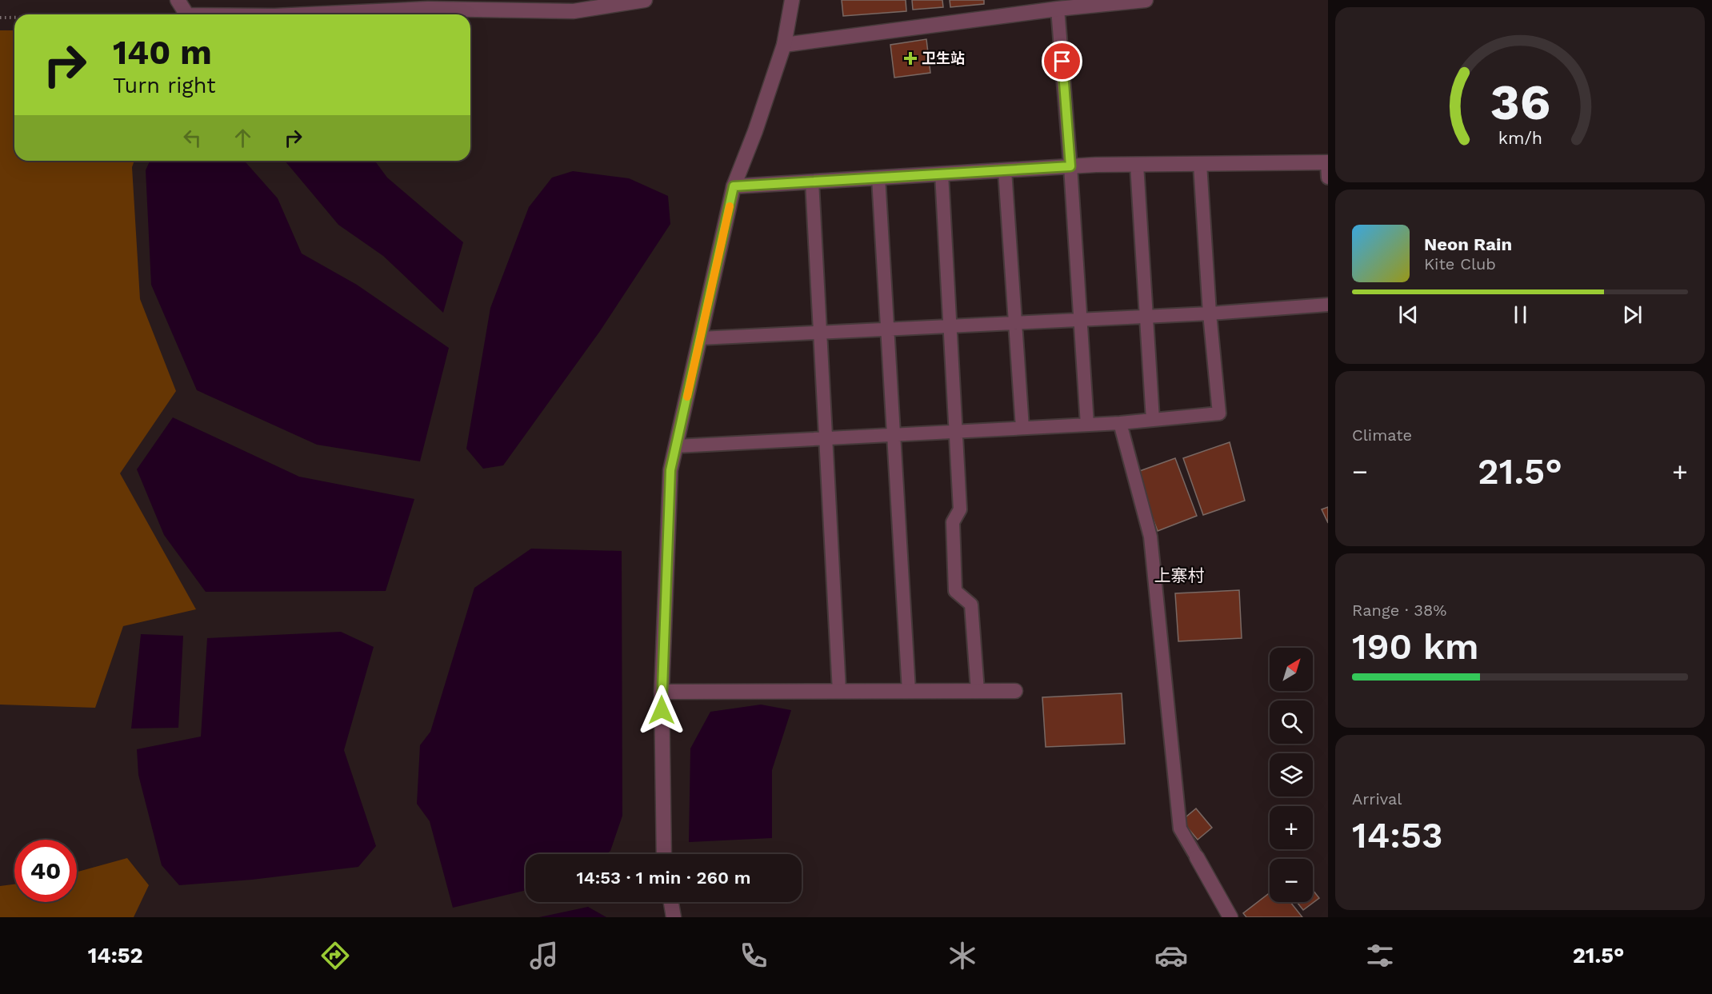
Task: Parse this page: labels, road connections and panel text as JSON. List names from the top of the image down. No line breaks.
{"districts":["上寨村"],"places":{"health":["卫生站"]},"north":"top right","page":{"turn":["140 m","Turn right"],"song":["Neon Rain","Kite Club"],"tile":["Climate",["Range · 38%","190 km"],["Arrival","14:53"]],"heat":["−","21.5°","+"],"map_buttons":["+","−"],"limit":"40","trip":"14:53 · 1 min · 260 m","tabs":["14:52","21.5°"],"gauge":["36","km/h"]}}
